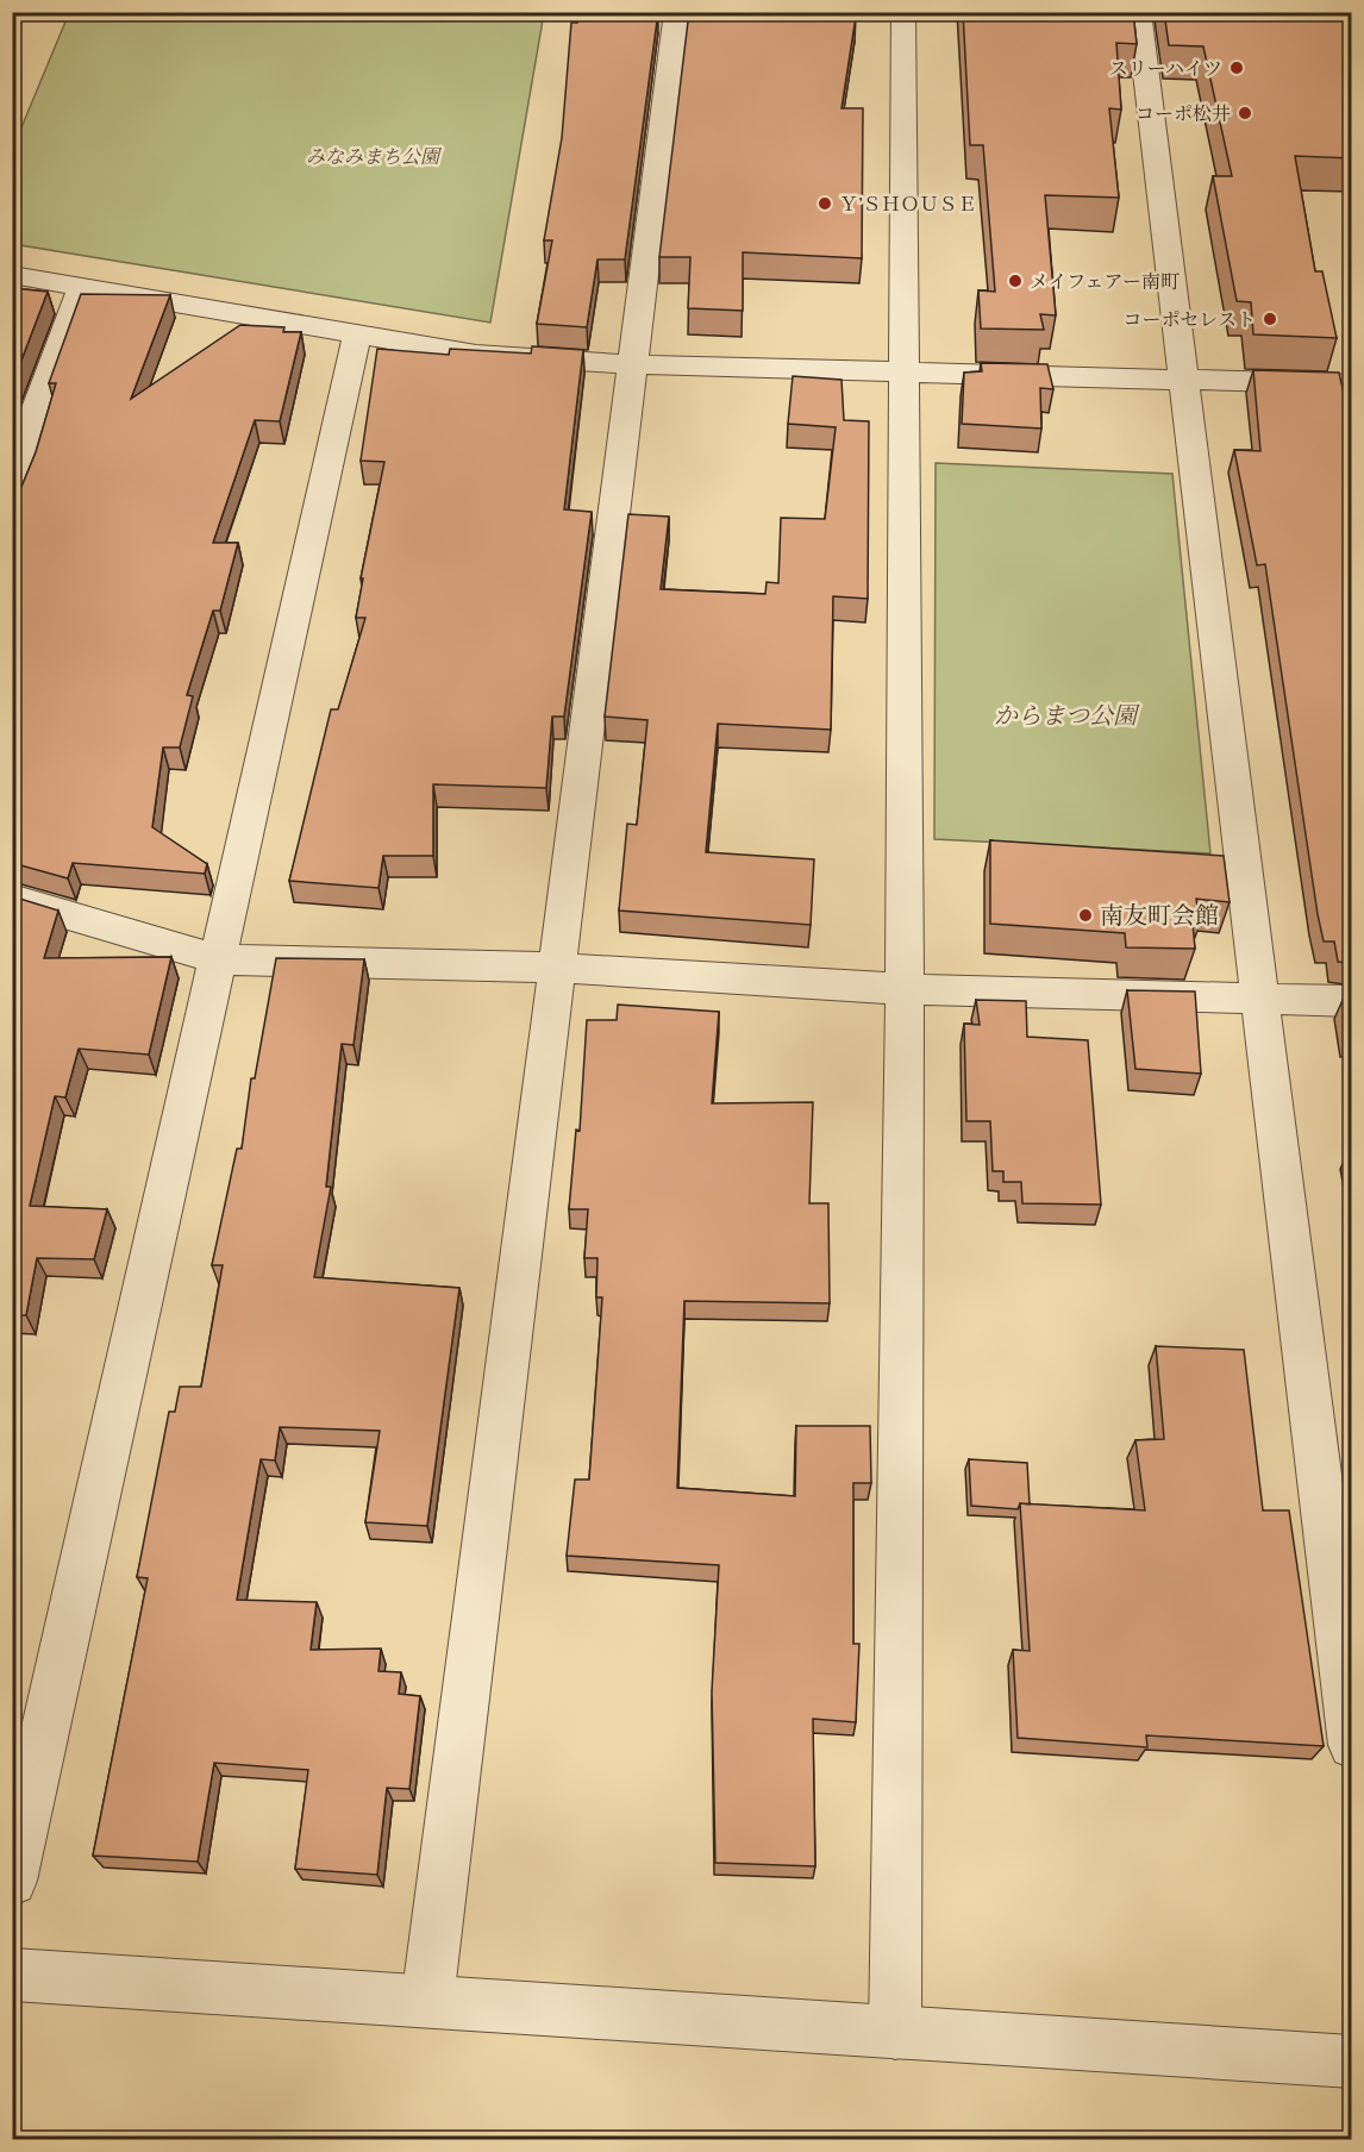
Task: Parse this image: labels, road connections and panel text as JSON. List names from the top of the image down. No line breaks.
{"parks":["みなみまち公園","からまつ公園"],"places":["スリーハイツ","コーポ松井","Ｙ’ＳＨＯＵＳＥ","メイフェアー南町","コーポセレスト","南友町会館"]}
